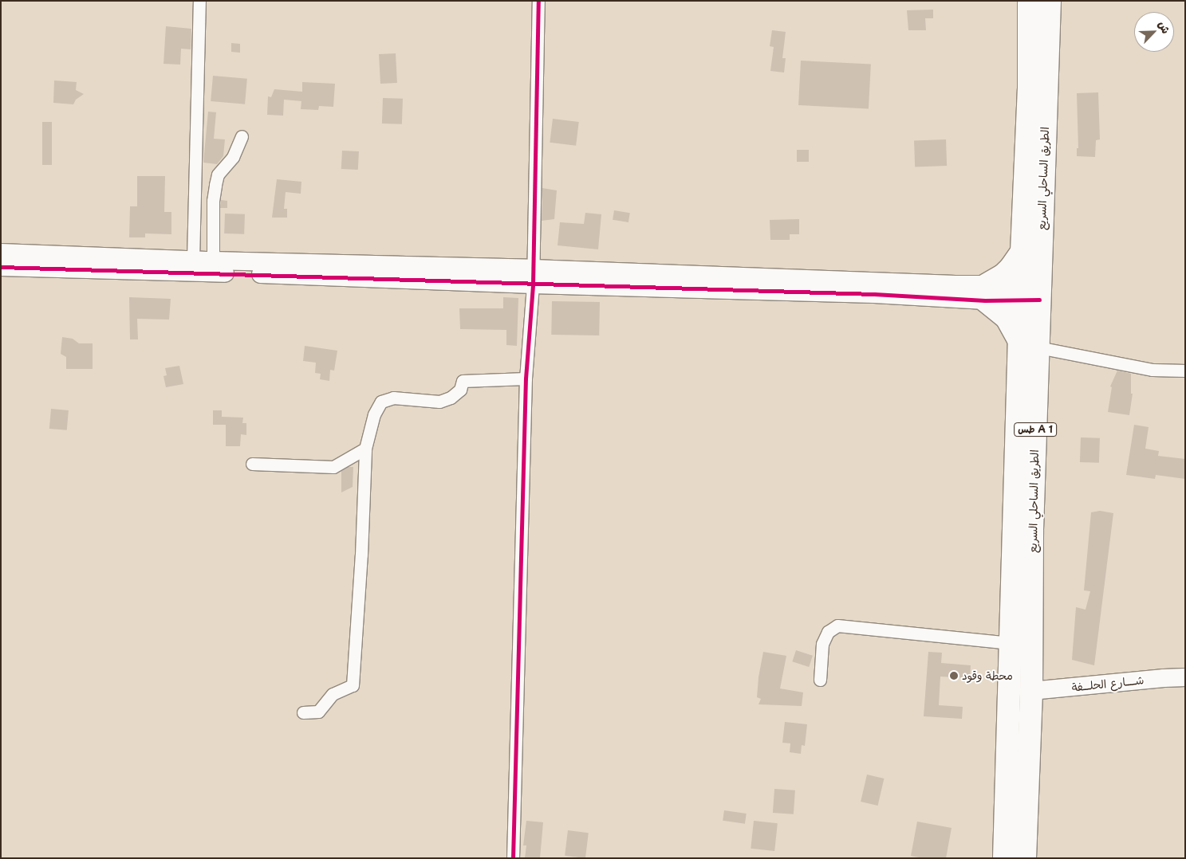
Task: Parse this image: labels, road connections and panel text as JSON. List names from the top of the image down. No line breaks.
{"streets":{"highway":["الطريق الساحلي السريع","طس A 1"],"street":["شــــارع الحلـــفة"]},"crossings":[["الطريق الساحلي السريع","شــــارع الحلـــفة"]],"places":["محطة وقود"],"north":"top right"}
